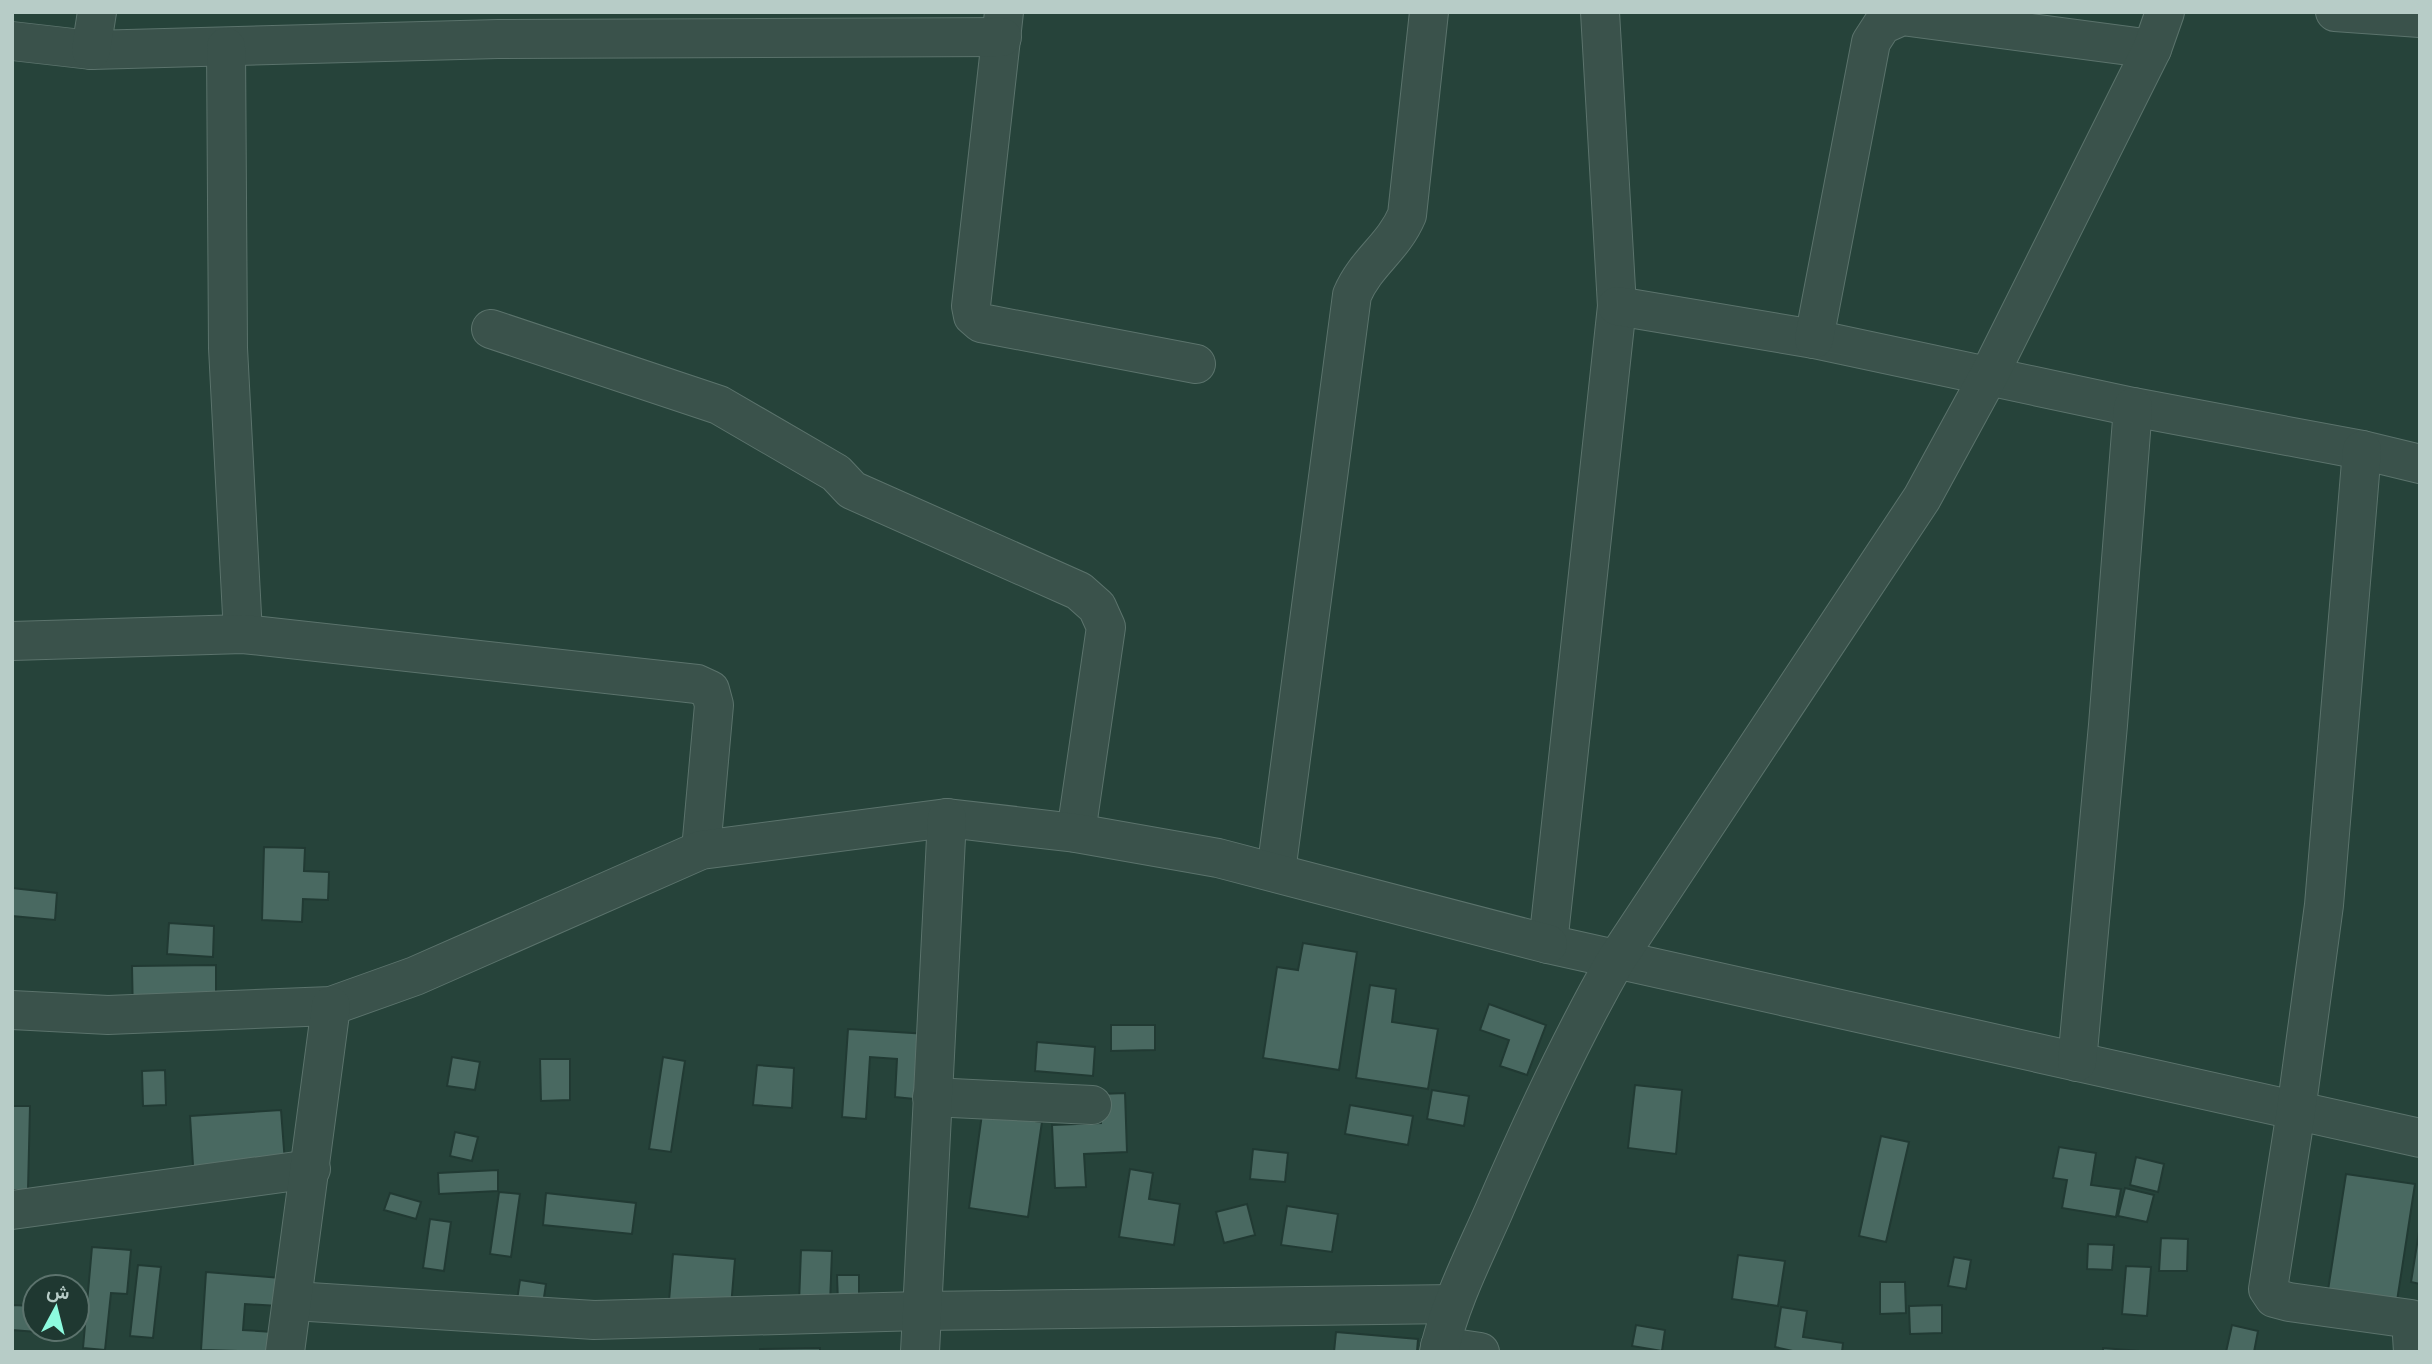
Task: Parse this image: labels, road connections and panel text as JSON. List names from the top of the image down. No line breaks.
{"north":"top"}
